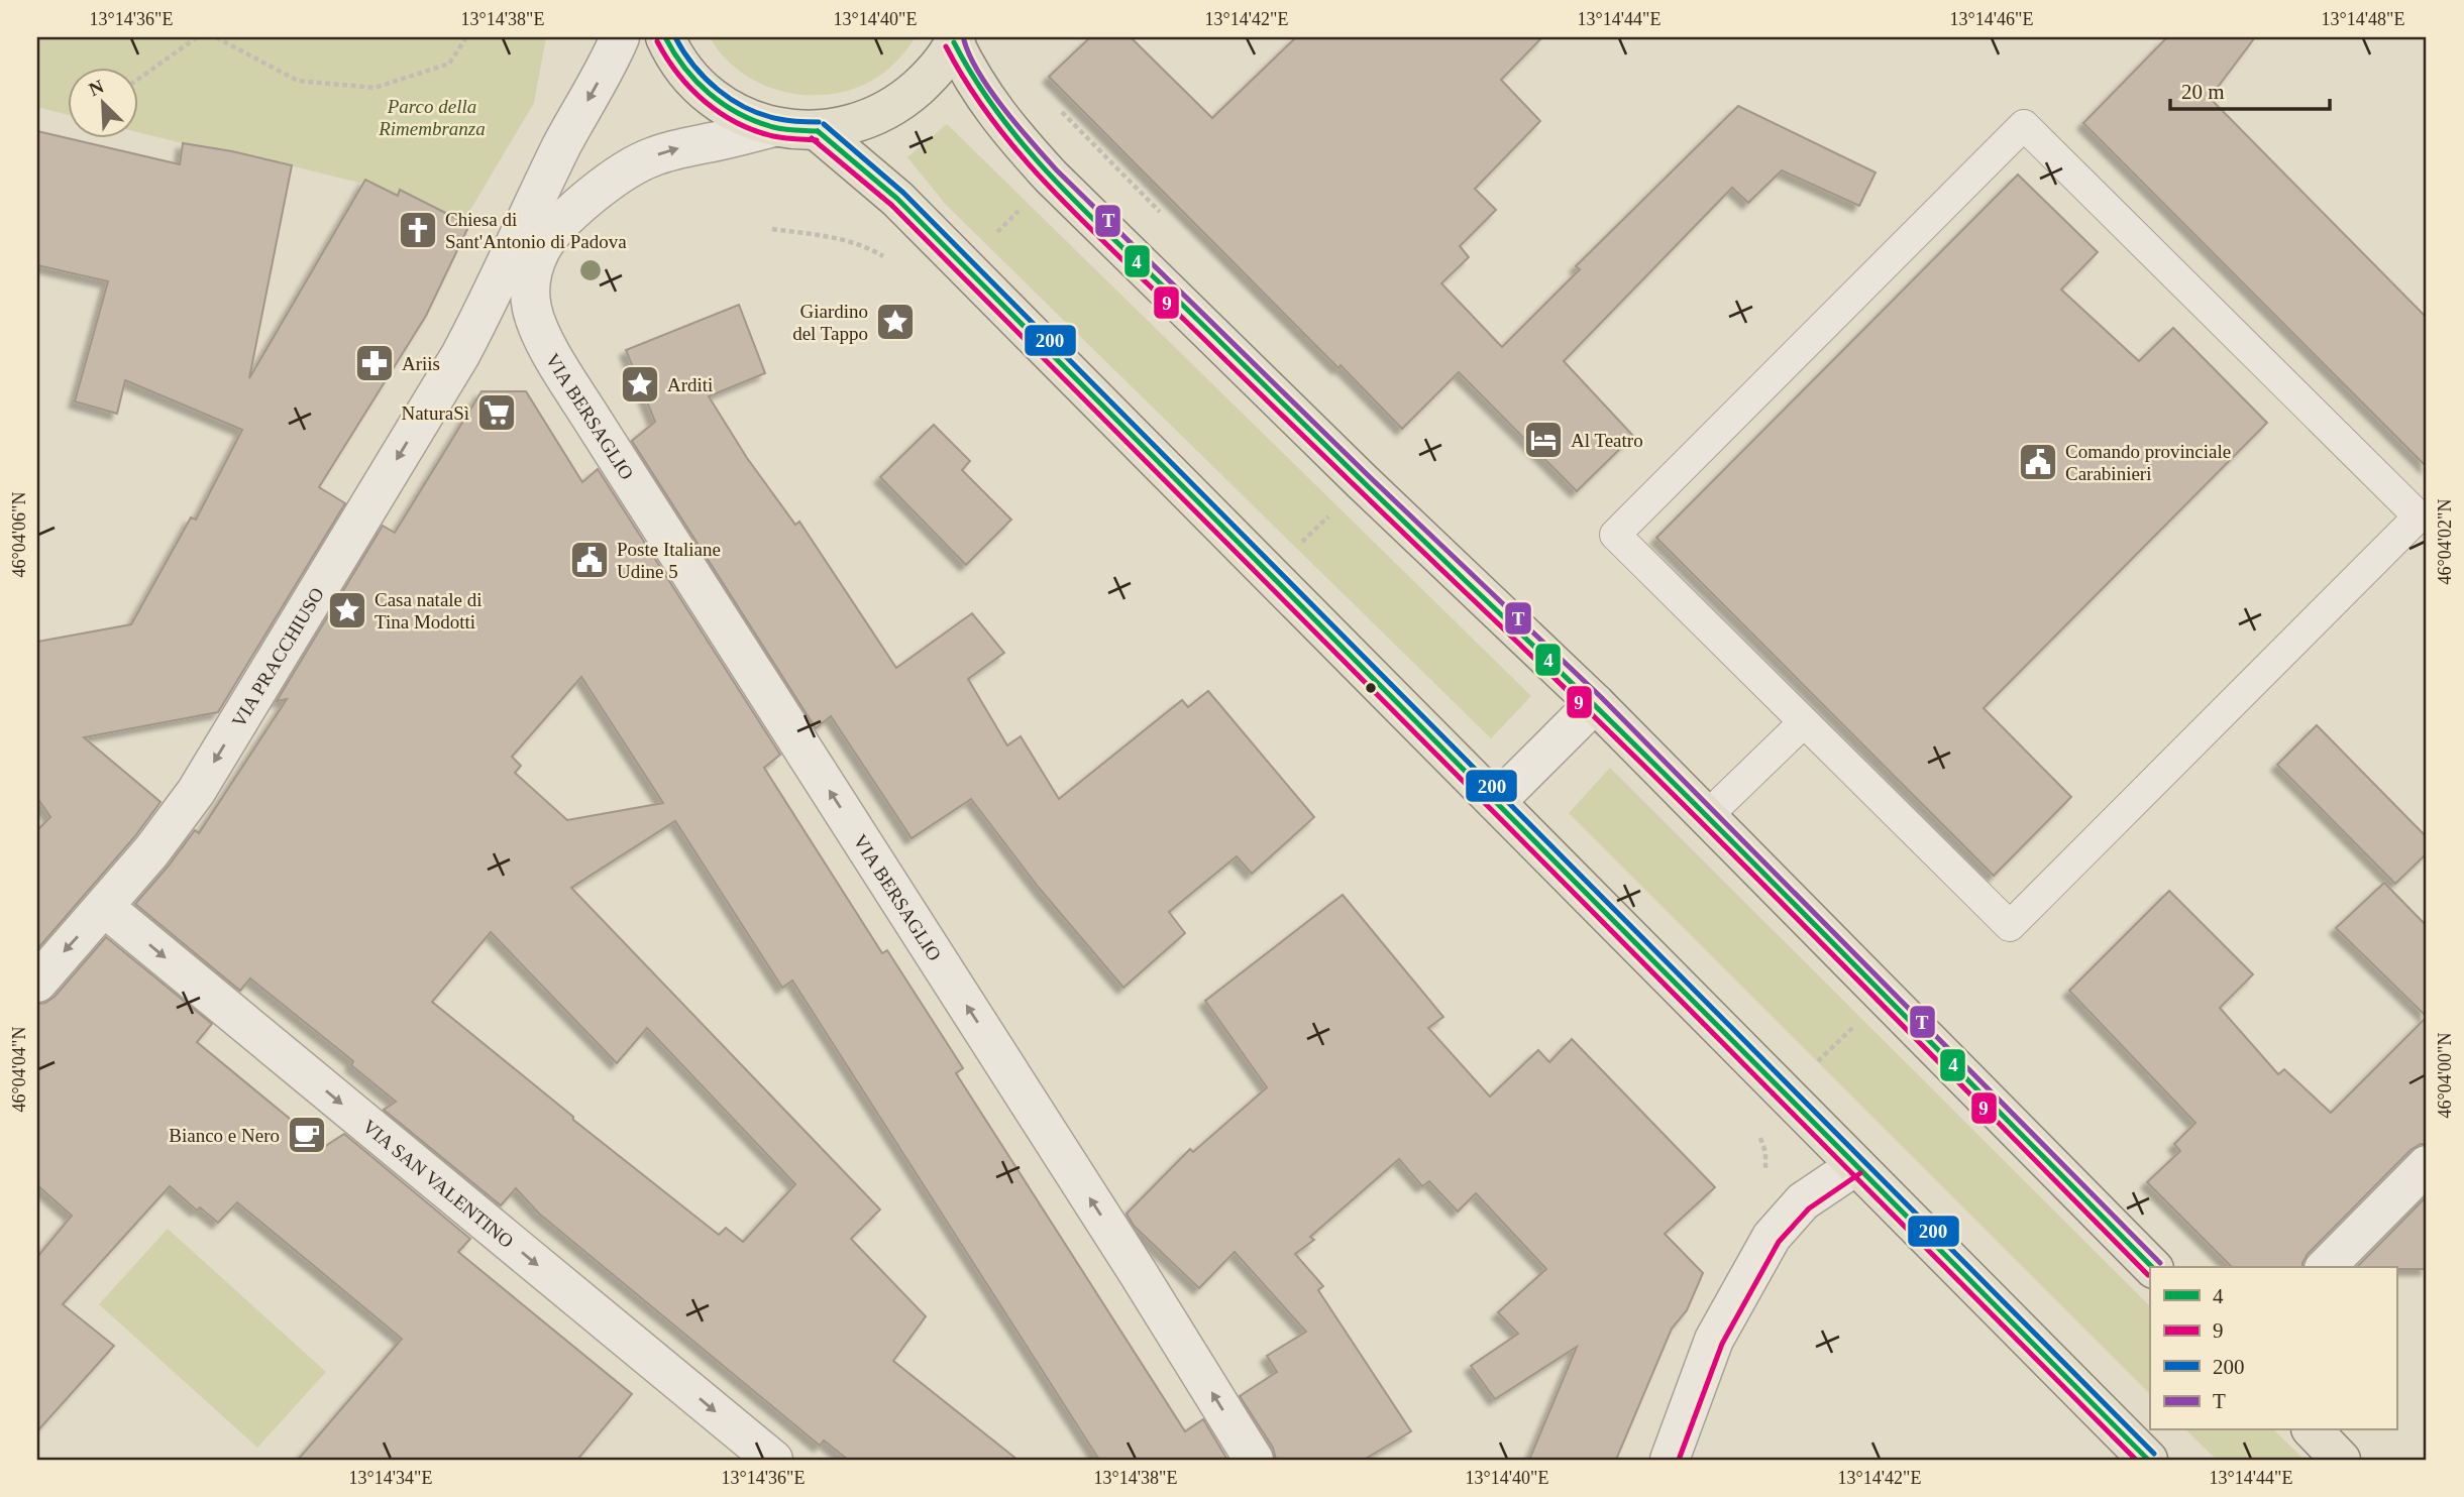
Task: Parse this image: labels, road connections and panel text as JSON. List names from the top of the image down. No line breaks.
{"streets":{"street":["VIA BERSAGLIO","VIA PRACCHIUSO","VIA SAN VALENTINO"]},"crossings":[["VIA BERSAGLIO","VIA PRACCHIUSO"],["VIA PRACCHIUSO","VIA SAN VALENTINO"]],"one_way":["VIA BERSAGLIO","VIA PRACCHIUSO","VIA SAN VALENTINO"],"parks":["Parco della Rimembranza"],"places":{"church":["Chiesa di Sant'Antonio di Padova"],"place":["Giardino del Tappo","Arditi","Casa natale di Tina Modotti"],"pharmacy":["Ariis"],"supermarket":["NaturaSì"],"hotel":["Al Teatro"],"public building":["Comando provinciale Carabinieri","Poste Italiane Udine 5"],"cafe":["Bianco e Nero"]},"lines":["transit line 4","transit line 200","transit line T","transit line 9"],"legend":["4","9","200","T"],"scale_bar":"20 m","north":"top left","coordinates":["13°14'36\"E","13°14'38\"E","13°14'40\"E","13°14'42\"E","13°14'44\"E","13°14'46\"E","13°14'48\"E","46°04'06\"N","46°04'02\"N","46°04'04\"N","46°04'00\"N","13°14'34\"E"]}
